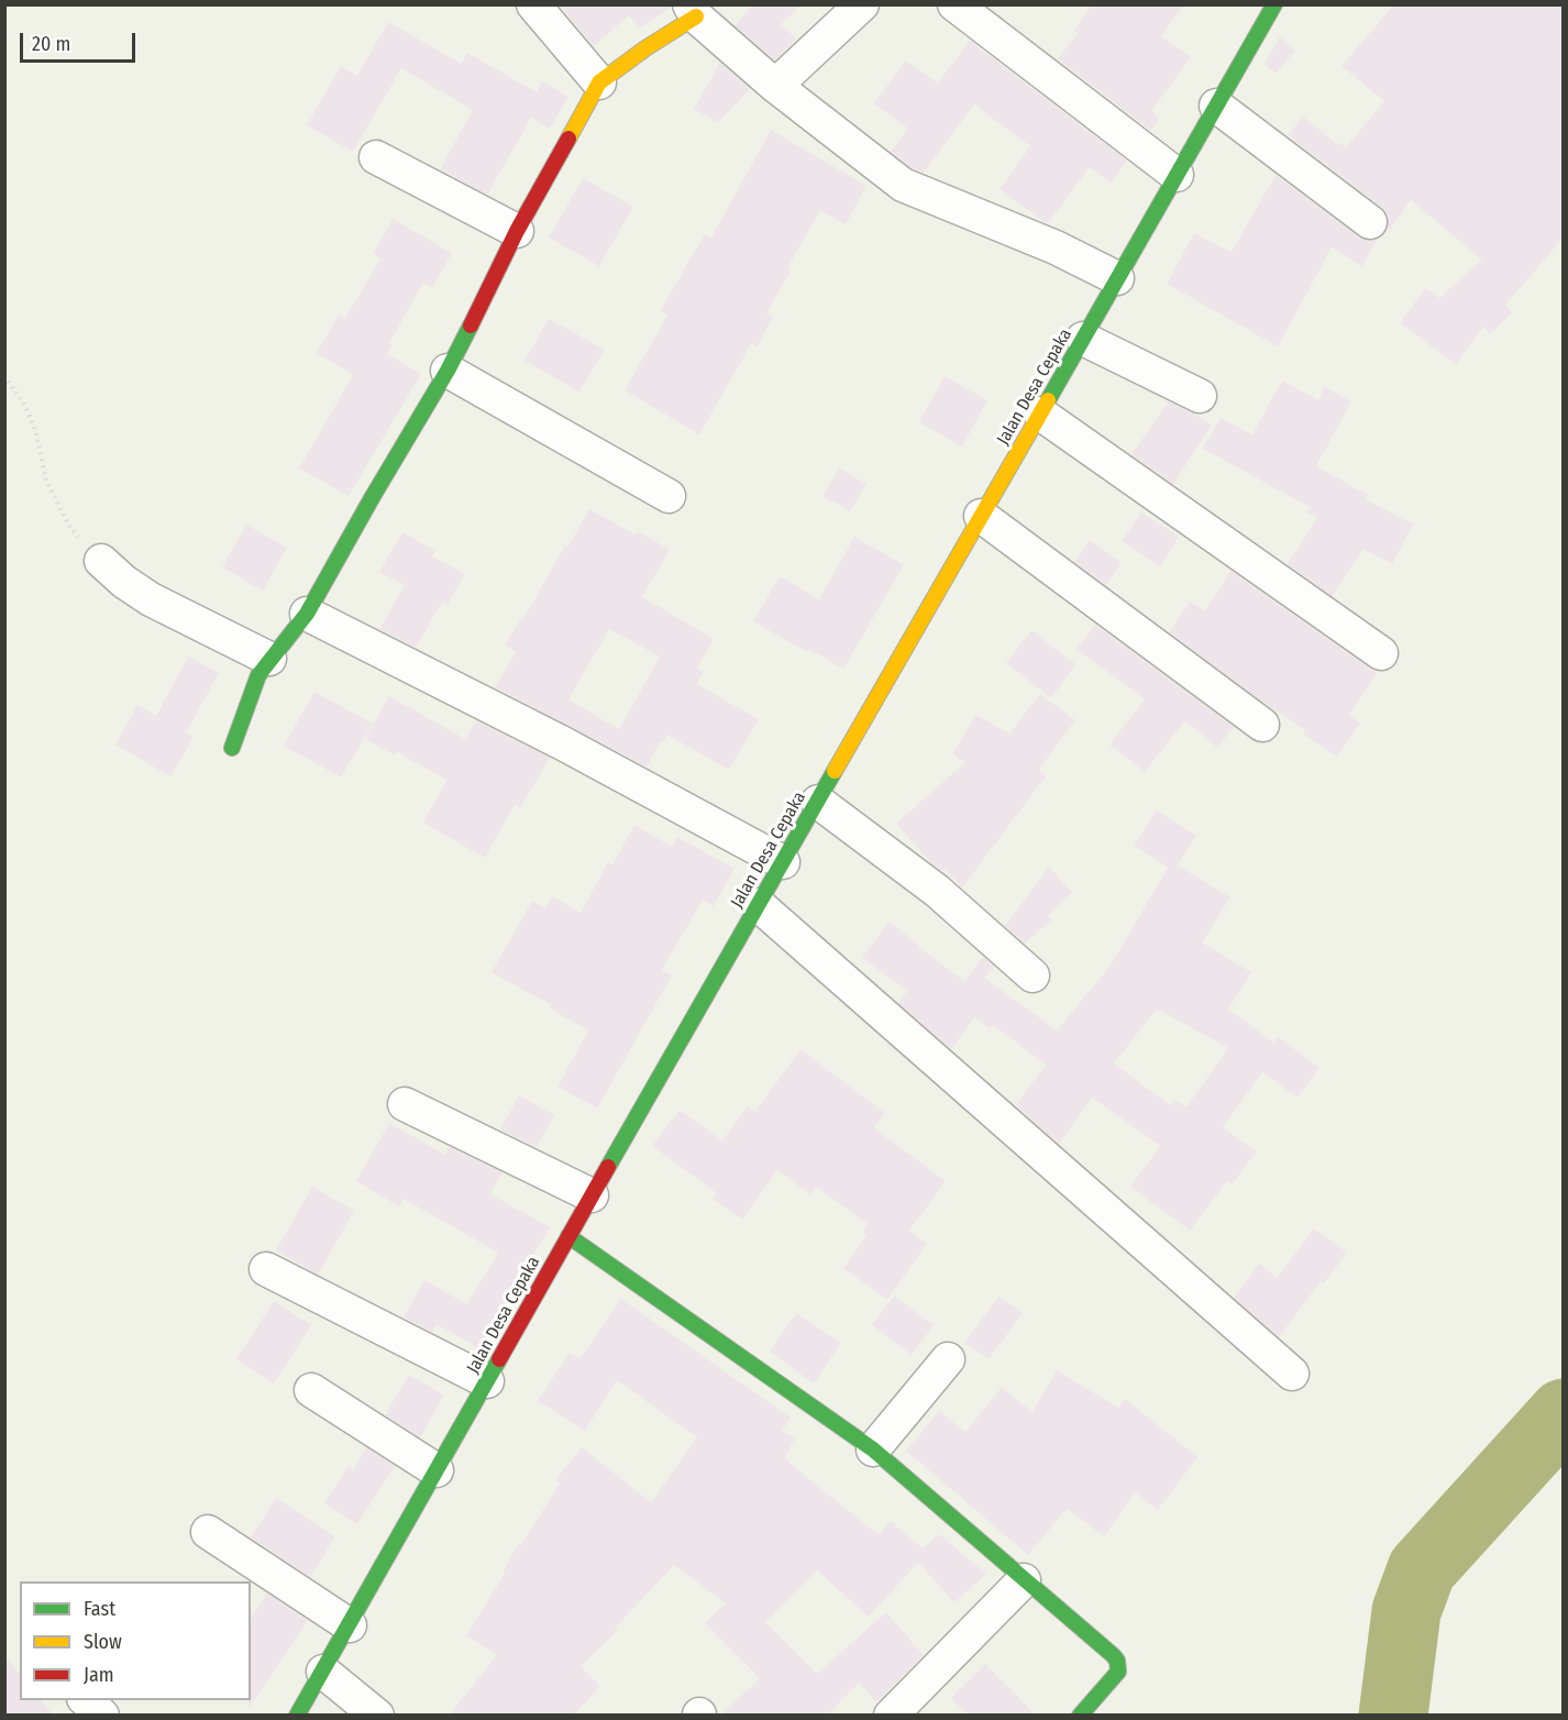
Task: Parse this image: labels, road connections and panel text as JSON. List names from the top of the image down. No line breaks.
{"streets":{"street":["Jalan Desa Cepaka"]},"legend":["Fast","Slow","Jam"],"scale_bar":"20 m"}
